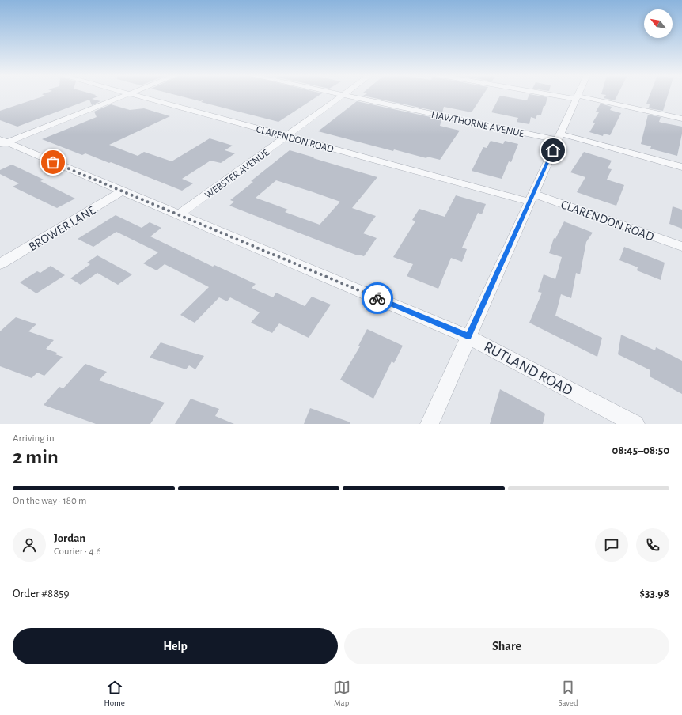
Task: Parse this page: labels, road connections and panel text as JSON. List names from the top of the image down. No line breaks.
{"streets":{"street":["HAWTHORNE AVENUE","CLARENDON ROAD","WEBSTER AVENUE","BROWER LANE","RUTLAND ROAD"]},"crossings":[["HAWTHORNE AVENUE","WEBSTER AVENUE"],["CLARENDON ROAD","WEBSTER AVENUE"],["WEBSTER AVENUE","RUTLAND ROAD"],["BROWER LANE","RUTLAND ROAD"]],"north":"top left","page":{"heading":["2 min","Arriving in","08:45–08:50"],"panel":["Jordan","Courier · 4.6","Order #8859","$33.98"],"bar":"On the way · 180 m","buttons":["Help","Share"],"tabs":["Home","Map","Saved"]}}
